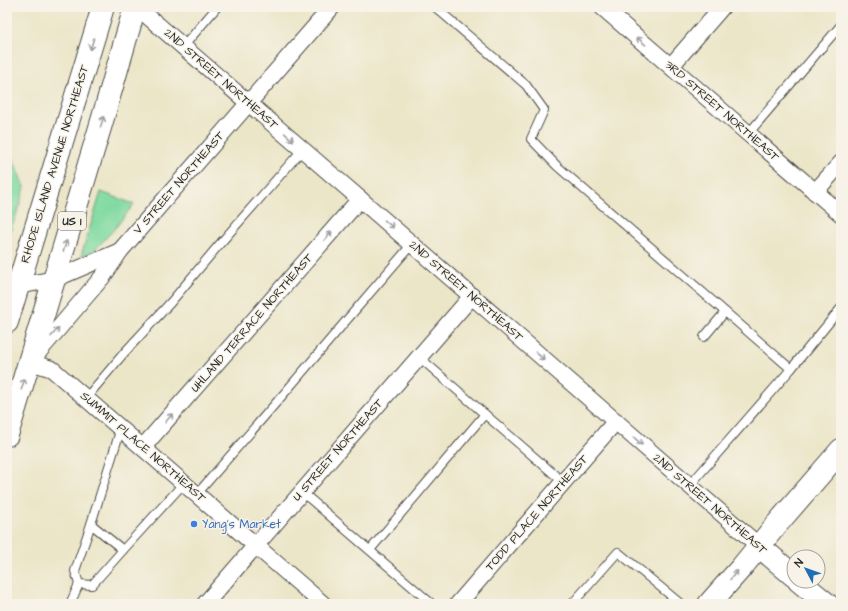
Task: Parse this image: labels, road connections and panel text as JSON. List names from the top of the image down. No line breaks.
{"streets":{"main road":["2ND STREET NORTHEAST","RHODE ISLAND AVENUE NORTHEAST","US 1"],"street":["3RD STREET NORTHEAST","V STREET NORTHEAST","UHLAND TERRACE NORTHEAST","SUMMIT PLACE NORTHEAST","U STREET NORTHEAST","TODD PLACE NORTHEAST"]},"crossings":[["2ND STREET NORTHEAST","V STREET NORTHEAST"],["2ND STREET NORTHEAST","US 1"],["2ND STREET NORTHEAST","UHLAND TERRACE NORTHEAST"],["2ND STREET NORTHEAST","U STREET NORTHEAST"],["2ND STREET NORTHEAST","TODD PLACE NORTHEAST"],["V STREET NORTHEAST","US 1"],["V STREET NORTHEAST","SUMMIT PLACE NORTHEAST"],["US 1","SUMMIT PLACE NORTHEAST"],["UHLAND TERRACE NORTHEAST","SUMMIT PLACE NORTHEAST"],["SUMMIT PLACE NORTHEAST","U STREET NORTHEAST"]],"one_way":["2ND STREET NORTHEAST","UHLAND TERRACE NORTHEAST"],"places":["Yang's Market"],"north":"top left"}
